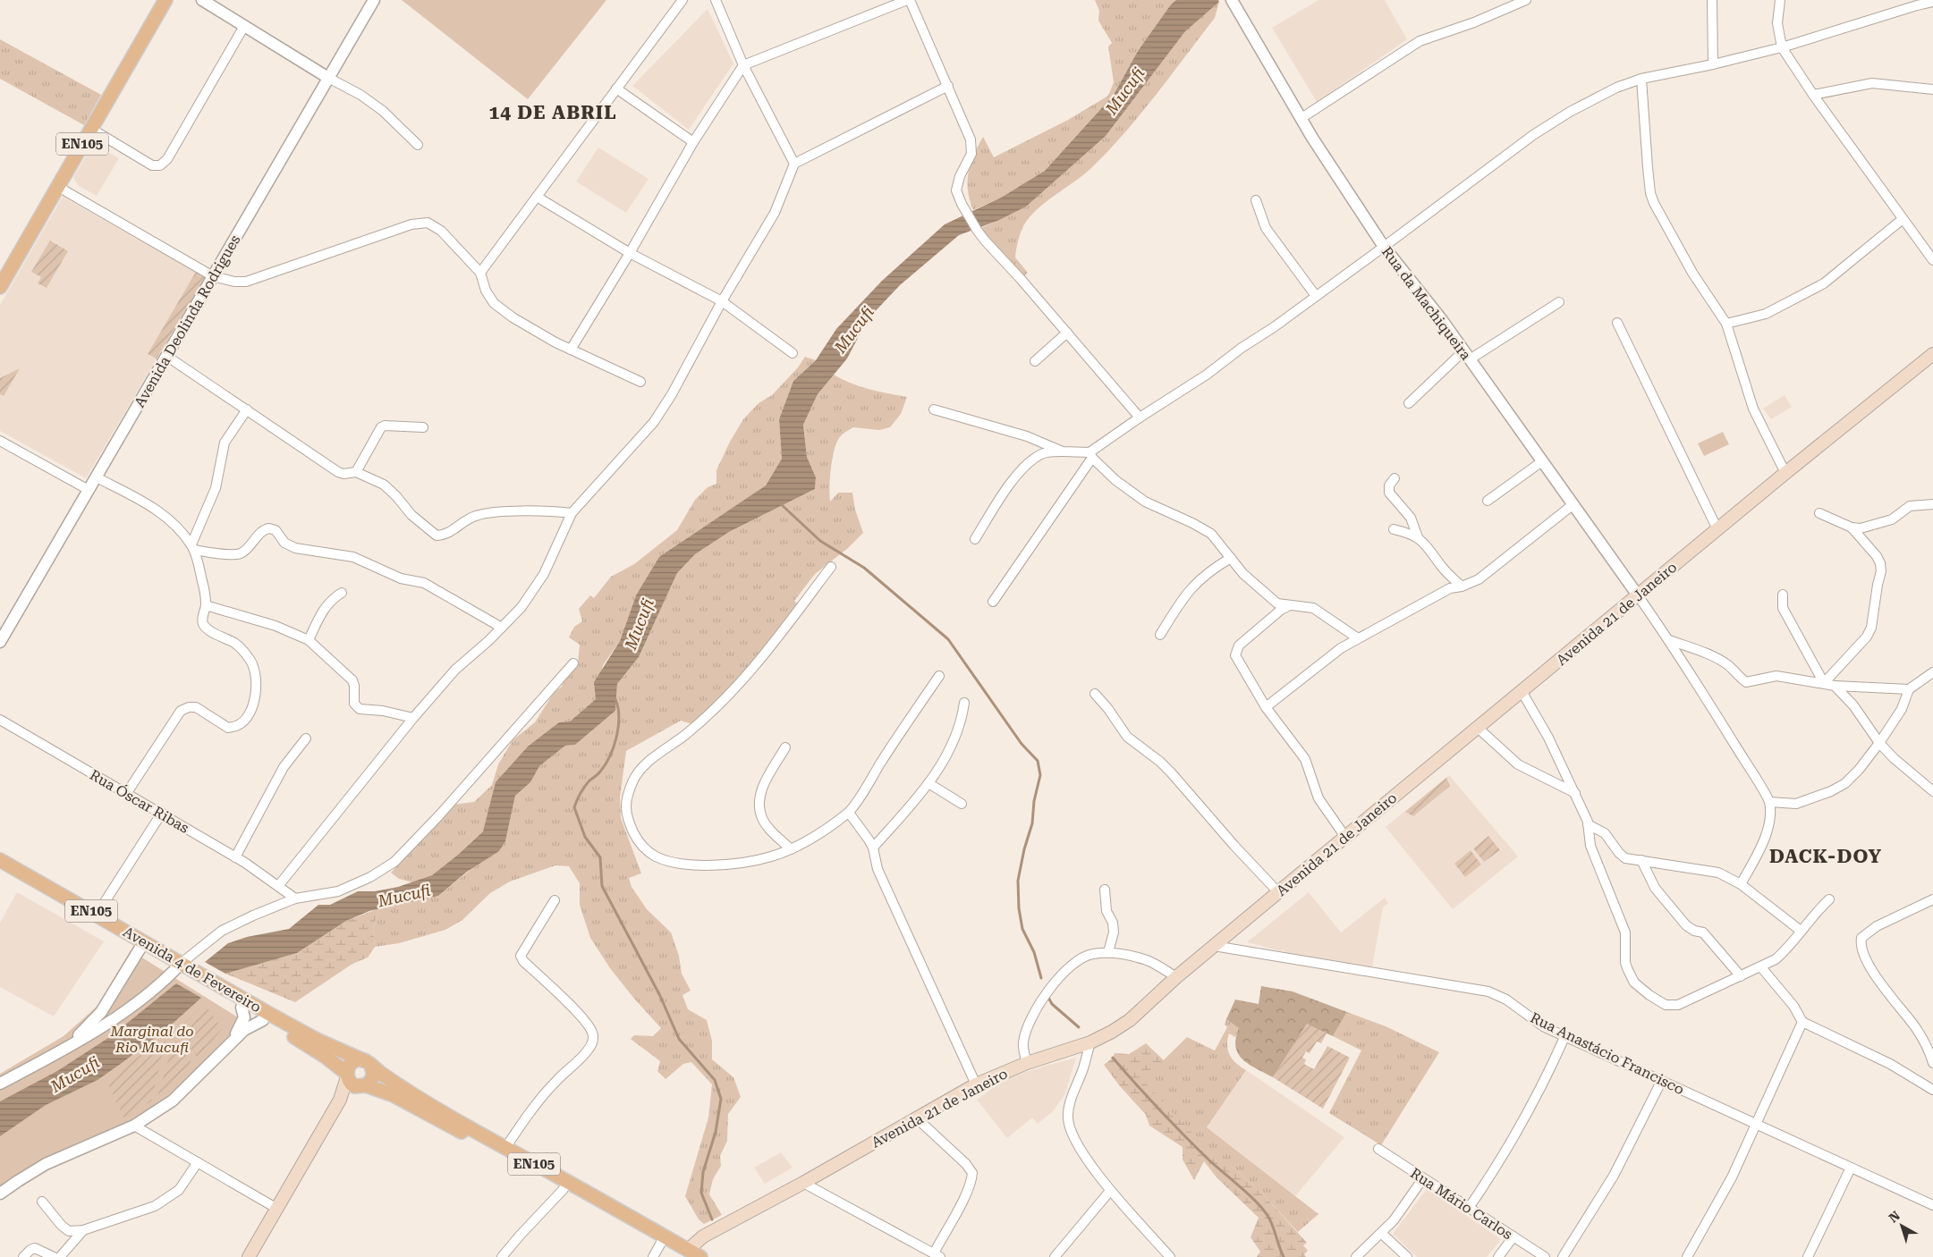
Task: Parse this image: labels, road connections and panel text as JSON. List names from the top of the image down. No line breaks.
{"streets":{"main road":["EN105","Avenida 21 de Janeiro","Avenida 4 de Fevereiro"],"street":["Rua da Machiqueira","Avenida Deolinda Rodrigues","Rua Óscar Ribas","Rua Anastácio Francisco","Rua Mário Carlos"]},"crossings":[["Rua da Machiqueira","Avenida 21 de Janeiro"],["Avenida 21 de Janeiro","Avenida 4 de Fevereiro"],["Avenida 21 de Janeiro","Rua Anastácio Francisco"]],"districts":["14 DE ABRIL","DACK-DOY"],"water":["Mucufi"],"parks":["Marginal do Rio Mucufi"],"north":"top left"}
